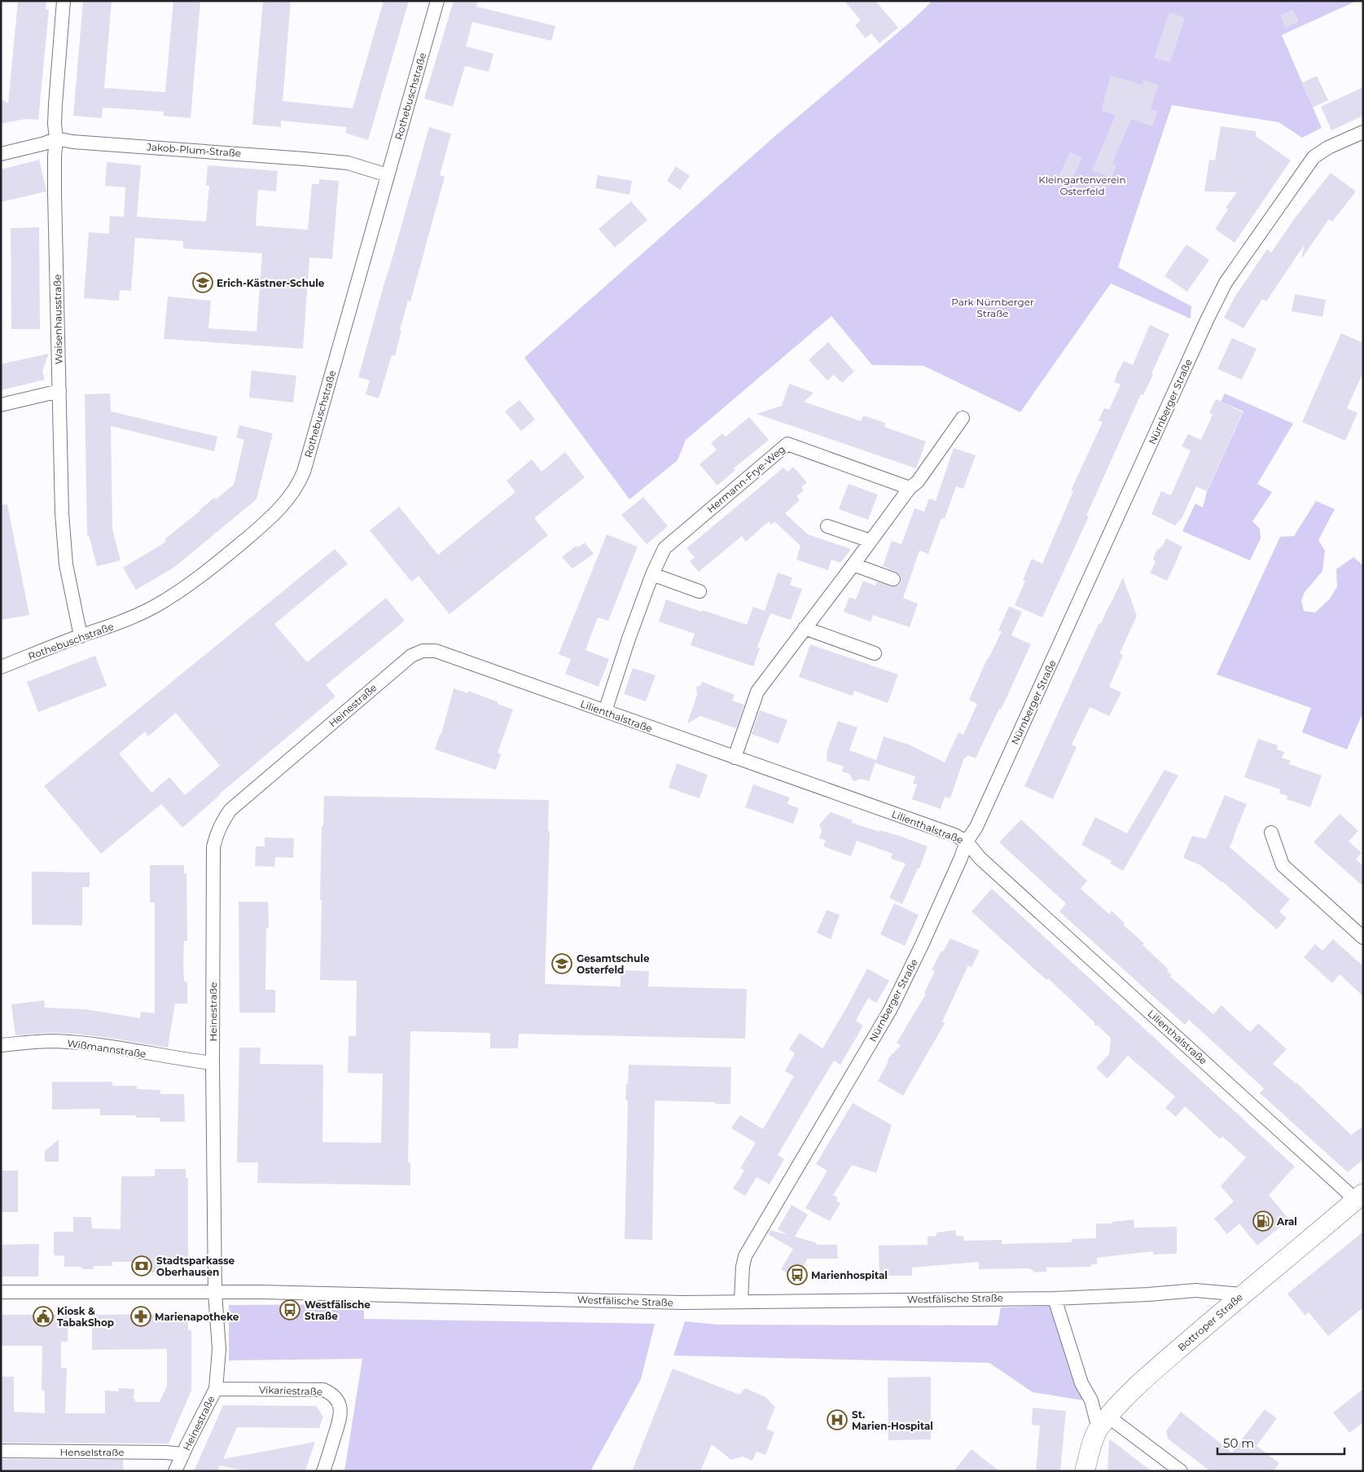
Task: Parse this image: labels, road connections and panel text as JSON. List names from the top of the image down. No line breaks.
{"streets":{"main road":["Bottroper Straße"],"street":["Rothebuschstraße","Jakob-Plum-Straße","Waisenhausstraße","Nürnberger Straße","Hermann-Frye-Weg","Heinestraße","Lilienthalstraße","Wißmannstraße","Westfälische Straße","Vikariestraße","Henselstraße"]},"crossings":[["Rothebuschstraße","Jakob-Plum-Straße"],["Rothebuschstraße","Waisenhausstraße"],["Jakob-Plum-Straße","Waisenhausstraße"],["Nürnberger Straße","Lilienthalstraße"],["Nürnberger Straße","Westfälische Straße"],["Hermann-Frye-Weg","Lilienthalstraße"],["Heinestraße","Lilienthalstraße"],["Heinestraße","Wißmannstraße"],["Heinestraße","Westfälische Straße"],["Heinestraße","Vikariestraße"],["Heinestraße","Henselstraße"],["Lilienthalstraße","Bottroper Straße"],["Westfälische Straße","Bottroper Straße"]],"parks":["Kleingartenverein Osterfeld","Park Nürnberger Straße"],"places":{"school or university":["Erich-Kästner-Schule","Gesamtschule Osterfeld"],"fuel station":["Aral"],"bank":["Stadtsparkasse Oberhausen"],"bus stop":["Marienhospital","Westfälische Straße"],"public building":["Kiosk & TabakShop"],"pharmacy":["Marienapotheke"],"hospital":["St. Marien-Hospital"]},"scale_bar":"50 m"}
